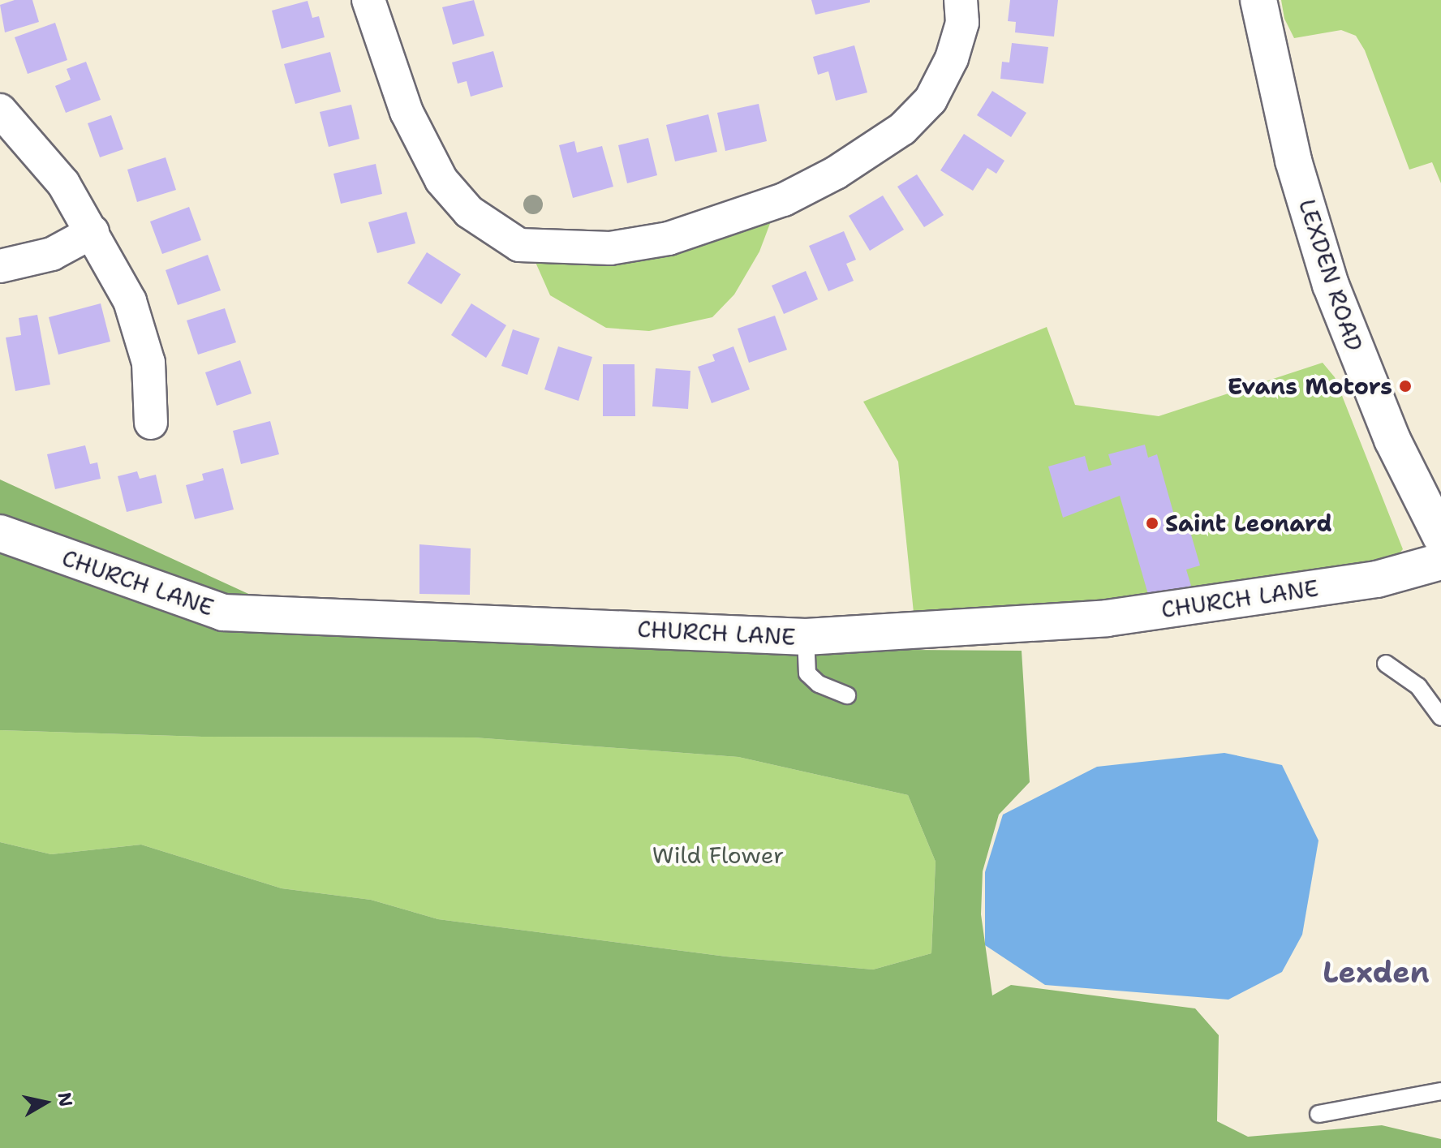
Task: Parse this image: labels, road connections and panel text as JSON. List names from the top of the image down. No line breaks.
{"streets":{"street":["LEXDEN ROAD","CHURCH LANE"]},"districts":["Lexden"],"parks":["Wild Flower"],"places":["Evans Motors","Saint Leonard"],"north":"right"}
